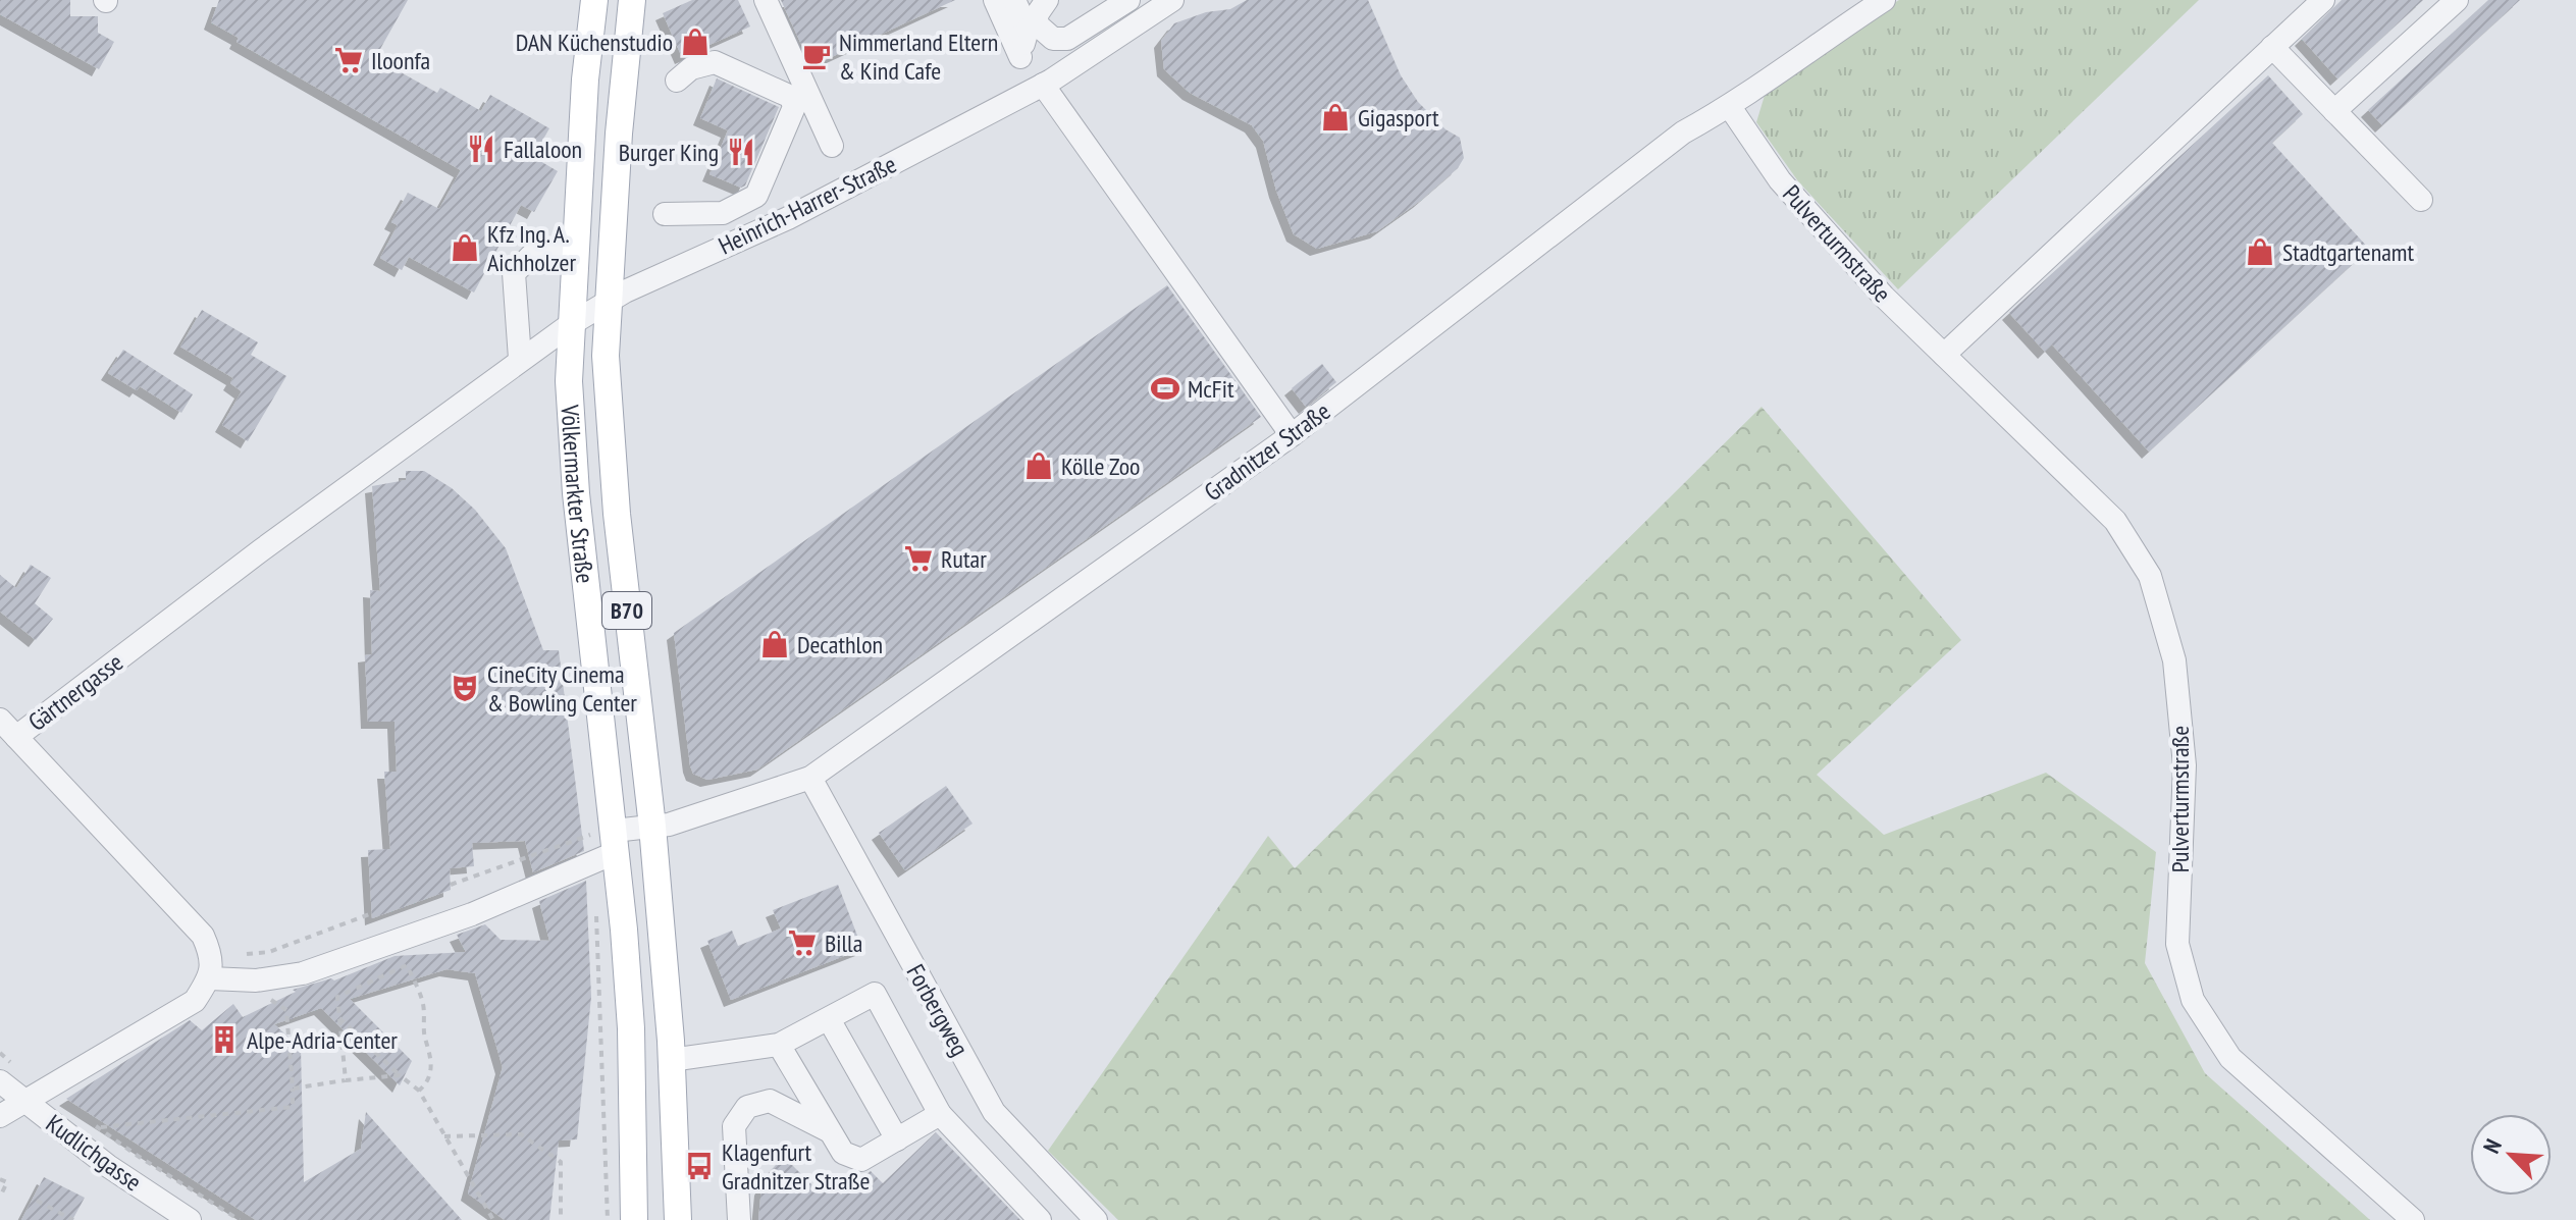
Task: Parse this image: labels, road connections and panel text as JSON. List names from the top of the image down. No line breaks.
{"streets":{"main road":["Völkermarkter Straße","B70"],"street":["Heinrich-Harrer-Straße","Pulverturmstraße","Gradnitzer Straße","Gärtnergasse","Forbergweg","Kudlichgasse"]},"crossings":[["Heinrich-Harrer-Straße","Völkermarkter Straße"],["Heinrich-Harrer-Straße","Gärtnergasse"],["Pulverturmstraße","Gradnitzer Straße"],["Gradnitzer Straße","Völkermarkter Straße"],["Gradnitzer Straße","Gärtnergasse"],["Gradnitzer Straße","Forbergweg"],["Völkermarkter Straße","Gärtnergasse"]],"places":{"shop":["DAN Küchenstudio","Gigasport","Kfz Ing. A. Aichholzer","Stadtgartenamt","Kölle Zoo","Decathlon"],"cafe":["Nimmerland Eltern & Kind Cafe"],"supermarket":["Iloonfa","Rutar","Billa"],"restaurant":["Fallaloon","Burger King"],"sports":["McFit"],"theatre":["CineCity Cinema & Bowling Center"],"building":["Alpe-Adria-Center"],"bus stop":["Klagenfurt Gradnitzer Straße"]},"north":"top left"}
